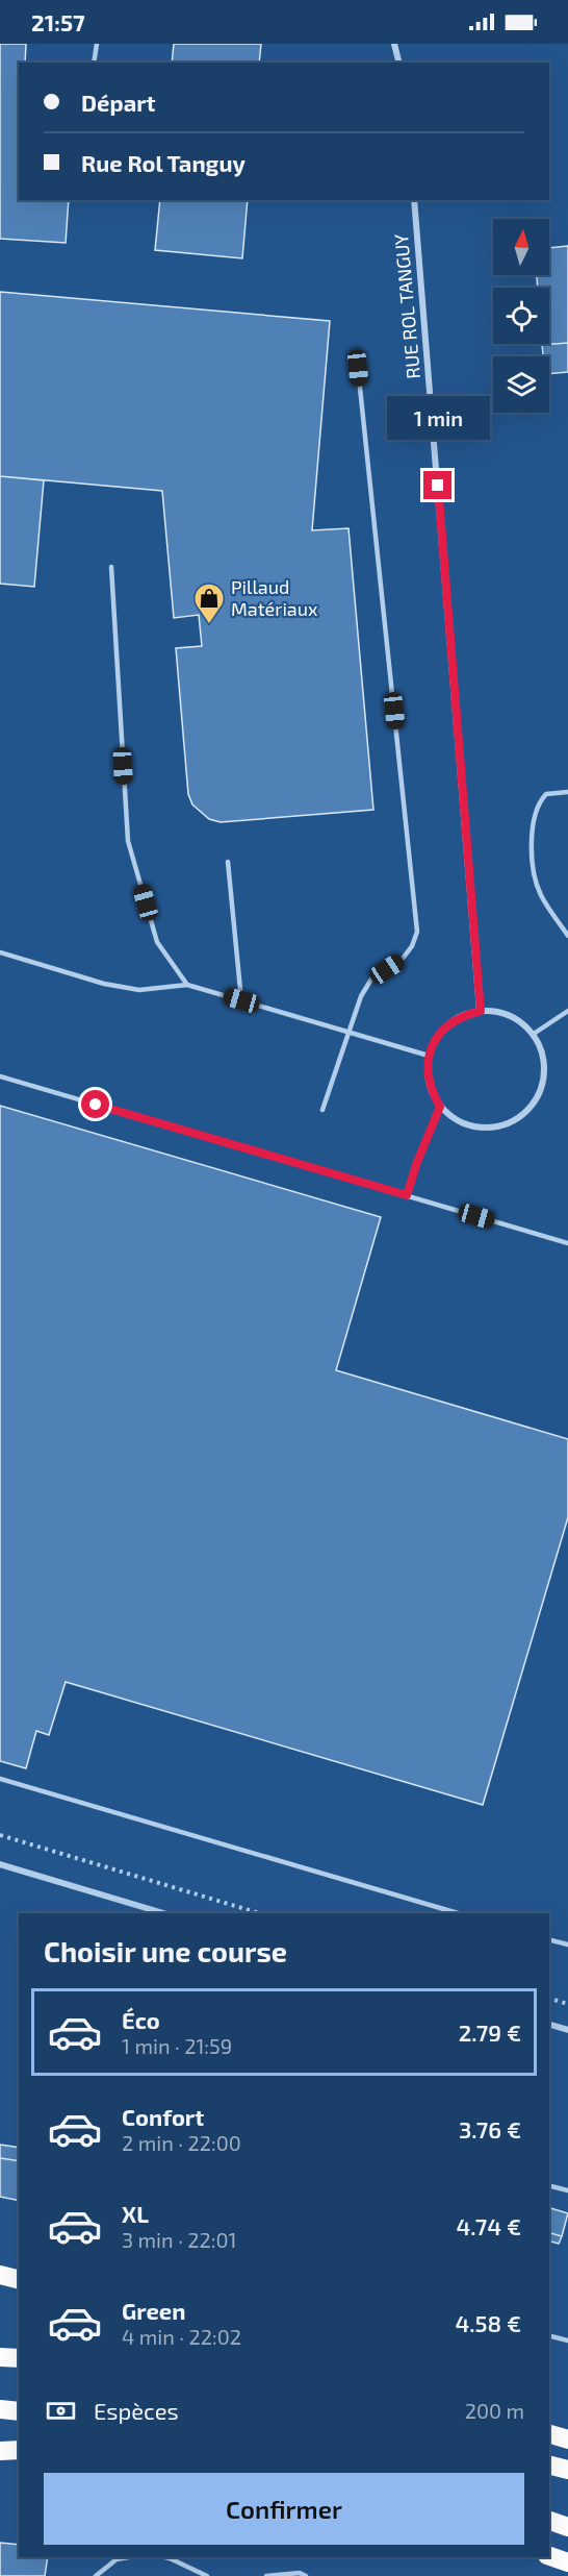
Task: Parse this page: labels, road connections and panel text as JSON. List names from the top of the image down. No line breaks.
{"streets":{"street":["RUE ROL TANGUY"]},"places":{"shop":["Pillaud Matériaux"]},"north":"top","page":{"status":"21:57","banner":["Départ","Rue Rol Tanguy"],"bubble":"1 min","heading":"Choisir une course","list":[{"name":"Éco","note":"1 min · 21:59","value":"2.79 €"},{"name":"Confort","note":"2 min · 22:00","value":"3.76 €"},{"name":"XL","note":"3 min · 22:01","value":"4.74 €"},{"name":"Green","note":"4 min · 22:02","value":"4.58 €"}],"pay":["Espèces","200 m"],"buttons":"Confirmer"}}
